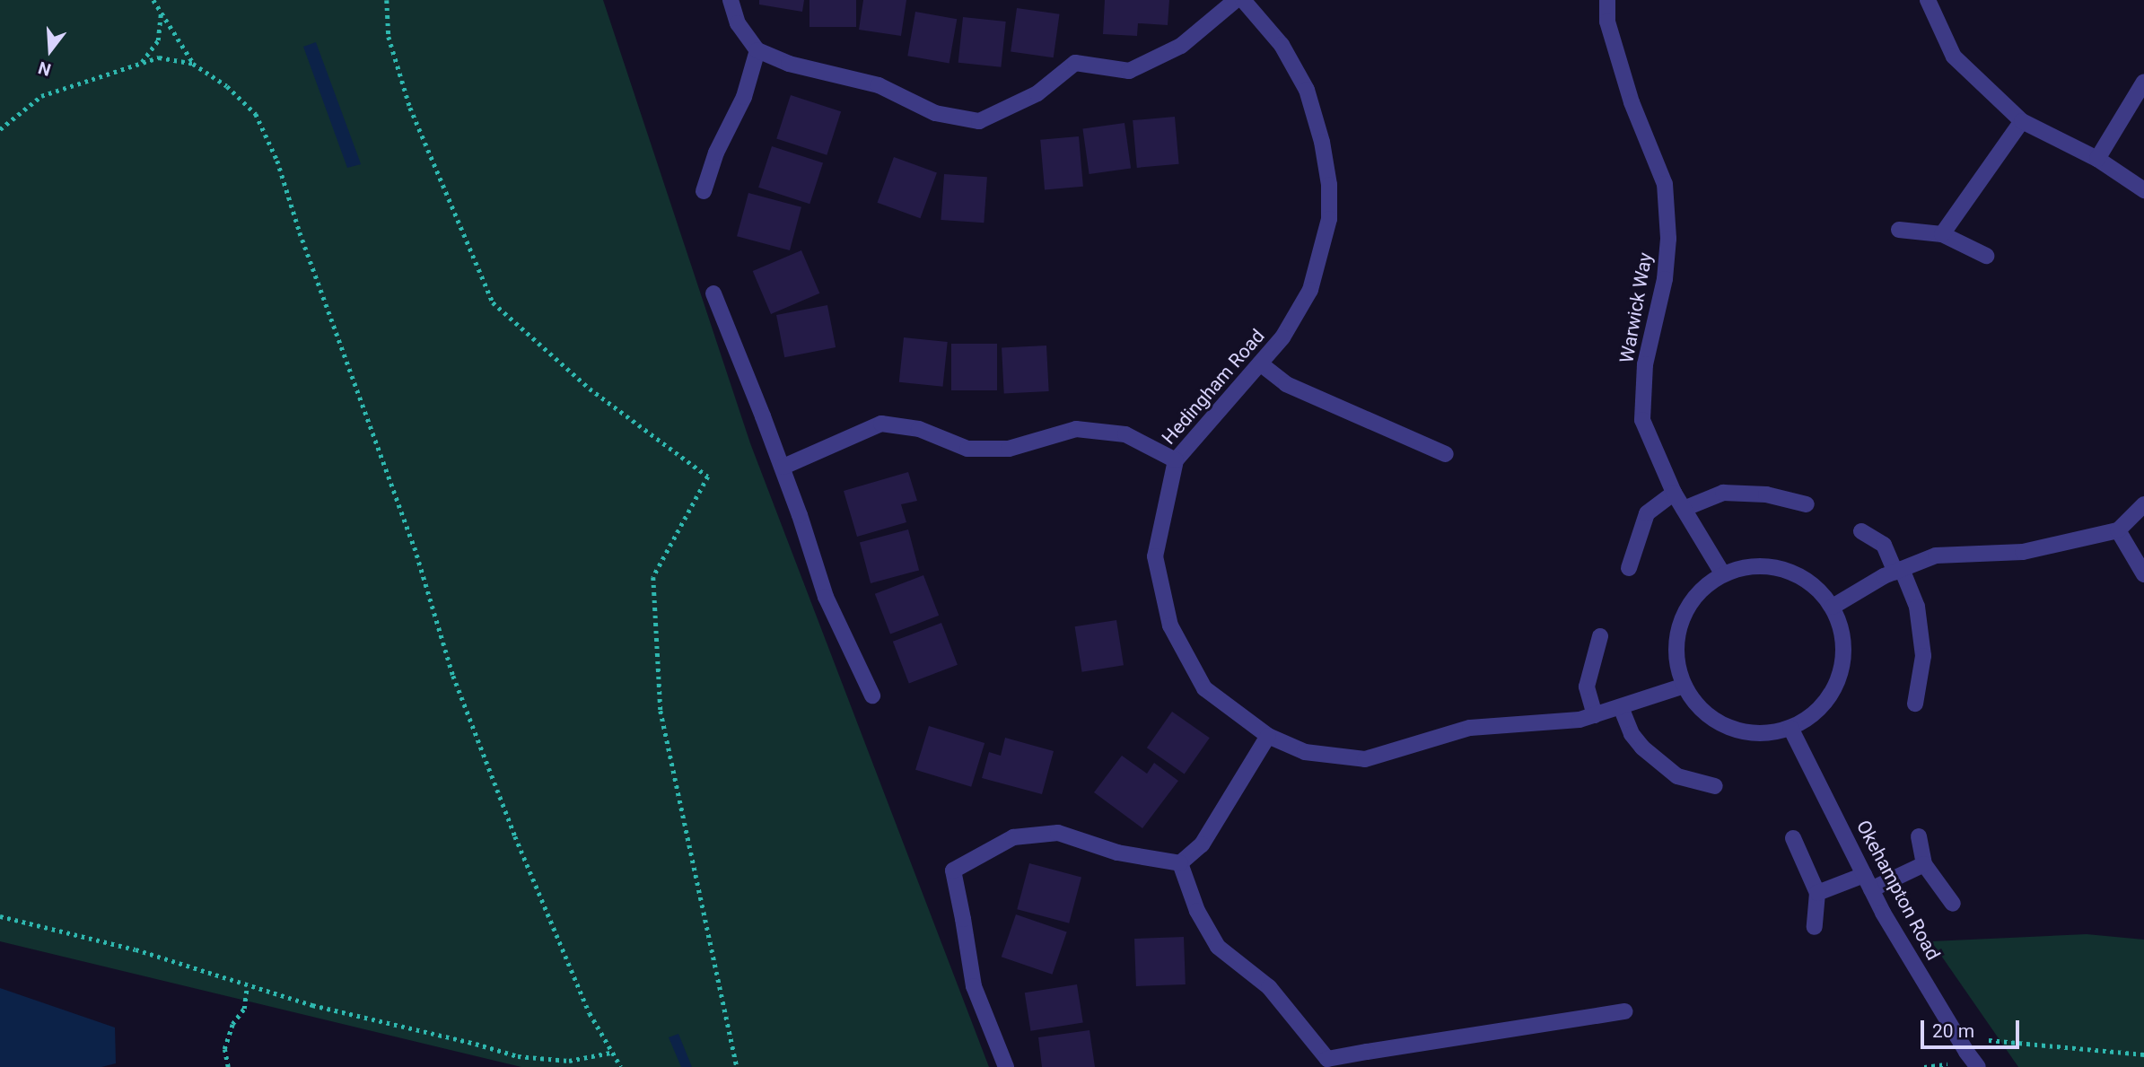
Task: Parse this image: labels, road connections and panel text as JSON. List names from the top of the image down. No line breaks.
{"streets":{"street":["Warwick Way","Hedingham Road","Okehampton Road"]},"crossings":[["Warwick Way","Hedingham Road"],["Warwick Way","Okehampton Road"],["Hedingham Road","Okehampton Road"]],"scale_bar":"20 m","north":"bottom"}
